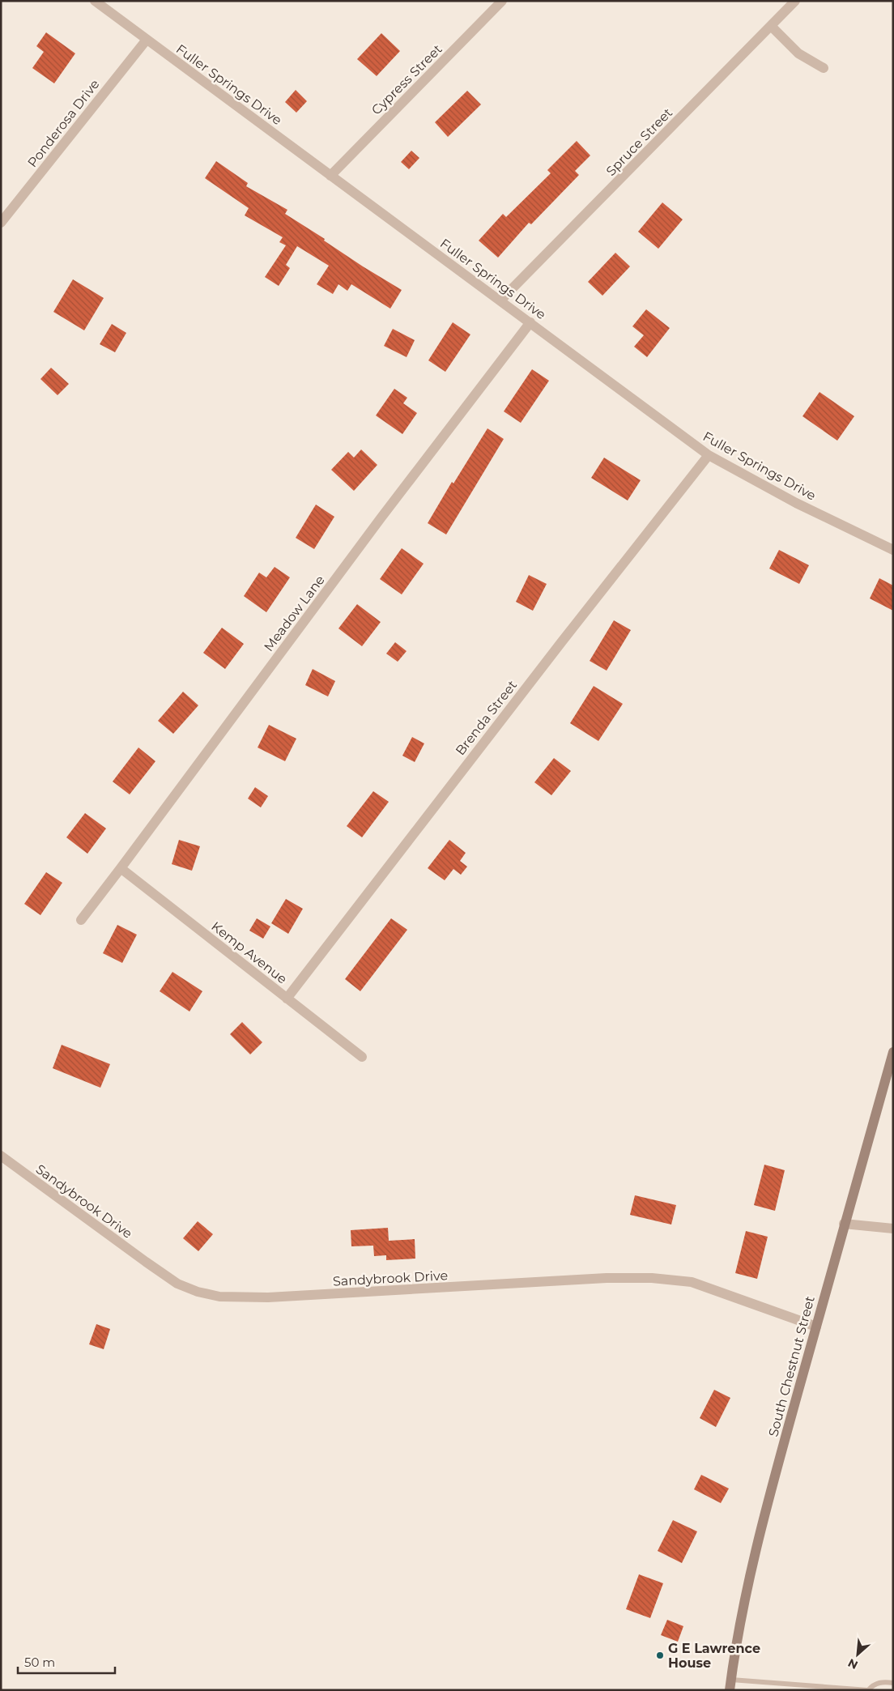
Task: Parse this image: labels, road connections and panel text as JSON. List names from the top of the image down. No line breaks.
{"streets":{"main road":["South Chestnut Street"],"street":["Cypress Street","Fuller Springs Drive","Ponderosa Drive","Spruce Street","Meadow Lane","Brenda Street","Kemp Avenue","Sandybrook Drive"]},"crossings":[["Cypress Street","Fuller Springs Drive"],["Fuller Springs Drive","Ponderosa Drive"],["Fuller Springs Drive","Spruce Street"],["Fuller Springs Drive","Meadow Lane"],["Fuller Springs Drive","Brenda Street"],["Meadow Lane","Kemp Avenue"],["Brenda Street","Kemp Avenue"],["Sandybrook Drive","South Chestnut Street"]],"places":["G E Lawrence House"],"scale_bar":"50 m","north":"bottom left"}
